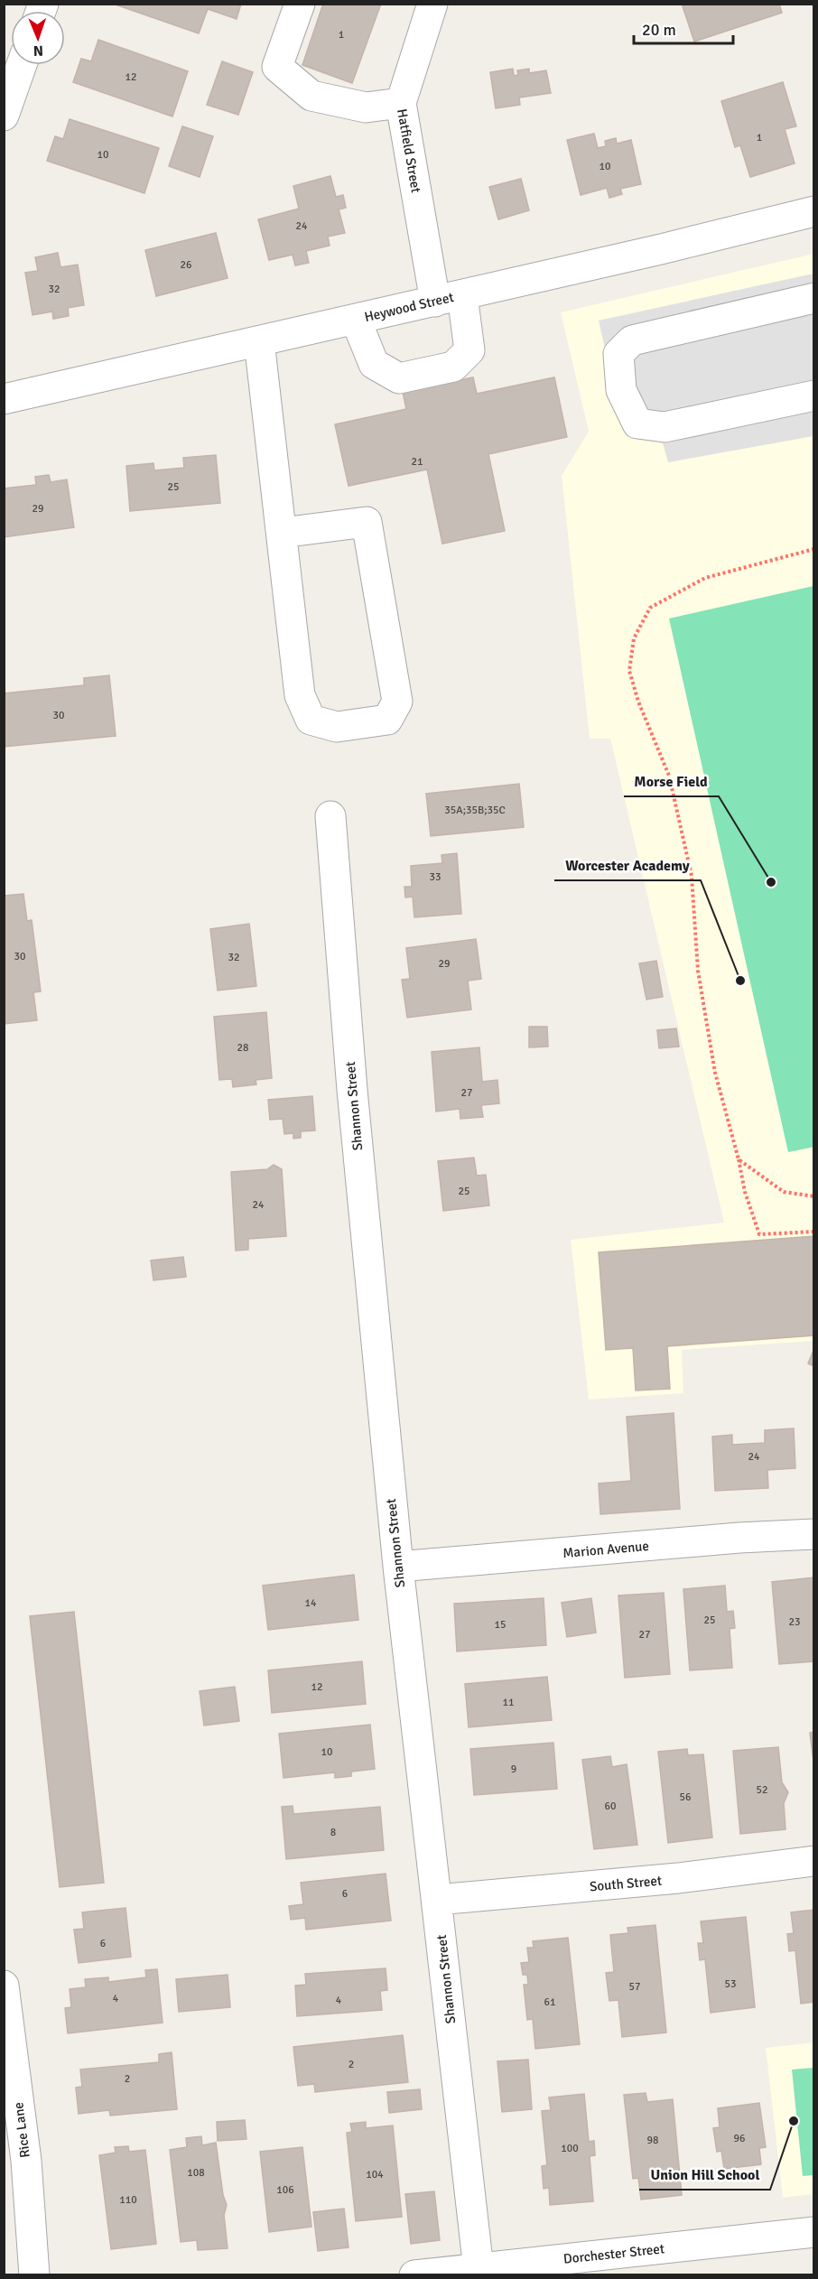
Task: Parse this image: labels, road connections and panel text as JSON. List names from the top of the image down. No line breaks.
{"streets":{"street":["Hatfield Street","Heywood Street","Shannon Street","Marion Avenue","South Street","Rice Lane","Dorchester Street"]},"crossings":[["Hatfield Street","Heywood Street"],["Shannon Street","Marion Avenue"],["Shannon Street","South Street"],["Shannon Street","Dorchester Street"]],"places":["Morse Field","Worcester Academy","Union Hill School"],"house_numbers":["1","12","1","10","10","24","26","32","21","25","29","30","35A;35B;35C","33","30","32","29","28","27","25","24","24","14","25","23","15","27","12","11","10","9","52","56","60","8","6","6","53","57","4","4","61","2","2","96","98","100","108","104","106","110"],"scale_bar":"20 m","north":"bottom"}
